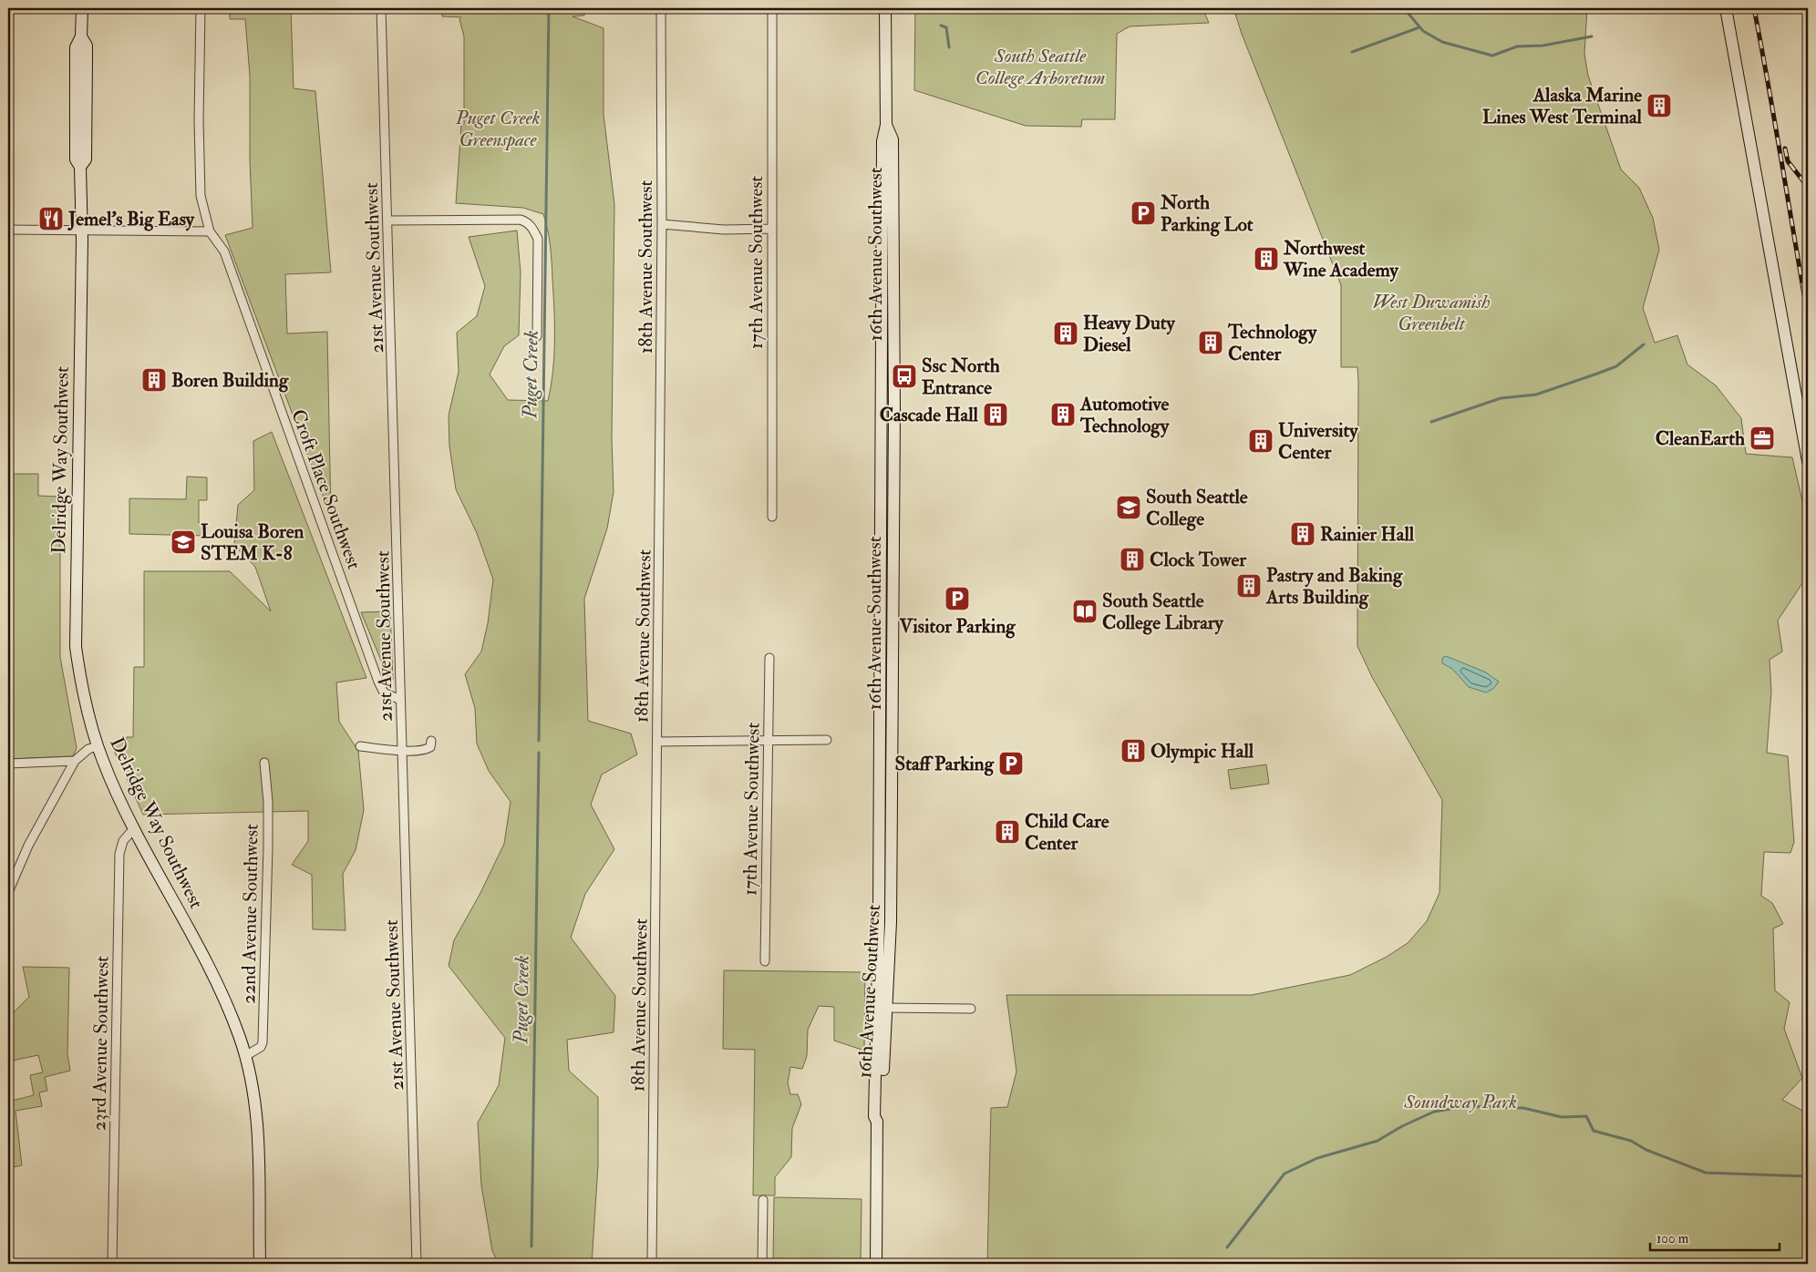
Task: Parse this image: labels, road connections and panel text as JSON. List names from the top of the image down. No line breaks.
{"streets":{"main road":["16th Avenue Southwest","Delridge Way Southwest"],"street":["17th Avenue Southwest","18th Avenue Southwest","21st Avenue Southwest","Croft Place Southwest","22nd Avenue Southwest","23rd Avenue Southwest"]},"crossings":[["21st Avenue Southwest","Croft Place Southwest"],["Delridge Way Southwest","22nd Avenue Southwest"],["Delridge Way Southwest","23rd Avenue Southwest"]],"water":["Puget Creek"],"parks":["South Seattle College Arboretum","Puget Creek Greenspace","West Duwamish Greenbelt","Soundway Park"],"places":{"building":["Alaska Marine Lines West Terminal","Northwest Wine Academy","Heavy Duty Diesel","Technology Center","Boren Building","Cascade Hall","Automotive Technology","University Center","Rainier Hall","Clock Tower","Pastry and Baking Arts Building","Olympic Hall","Child Care Center"],"parking":["North Parking Lot","Visitor Parking","Staff Parking"],"restaurant":["Jemel's Big Easy"],"bus stop":["Ssc North Entrance"],"office":["CleanEarth"],"school or university":["South Seattle College","Louisa Boren STEM K-8"],"library":["South Seattle College Library"]},"scale_bar":"100 m"}
